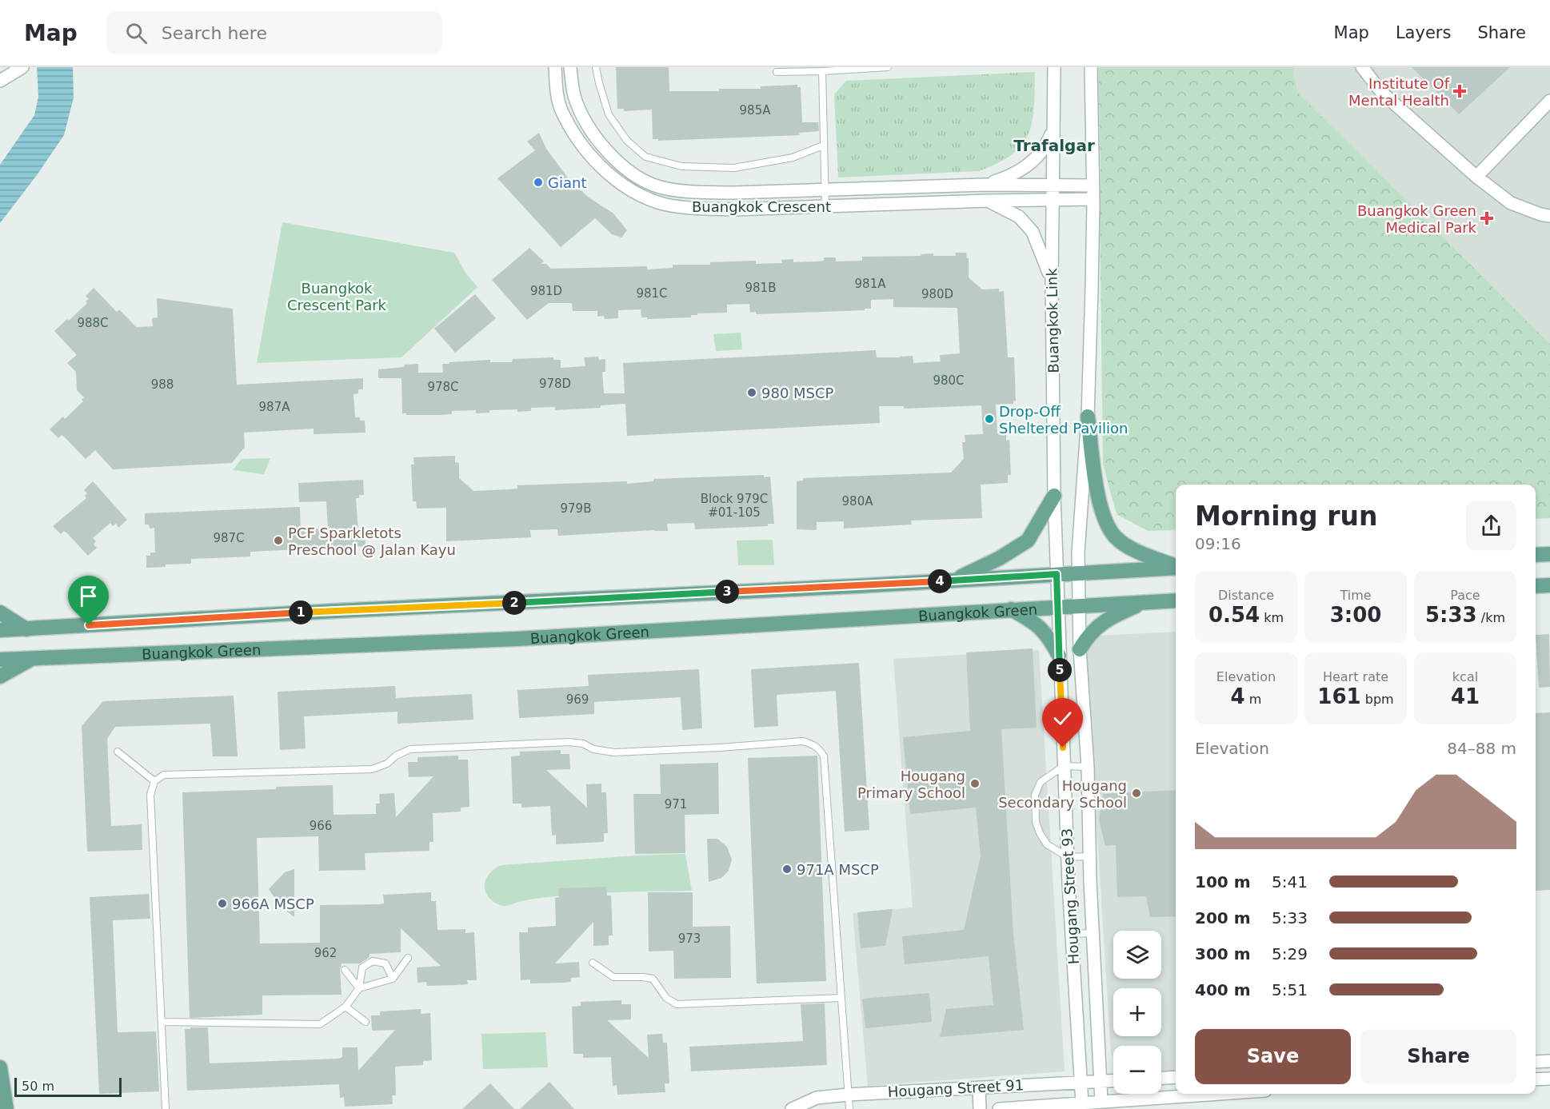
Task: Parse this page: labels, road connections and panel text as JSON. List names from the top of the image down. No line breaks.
{"streets":{"main road":["Buangkok Green"],"street":["Buangkok Crescent","Buangkok Link","Hougang Street 93","Hougang Street 91"]},"crossings":[["Buangkok Crescent","Buangkok Link"],["Buangkok Link","Hougang Street 93"],["Buangkok Green","Hougang Street 93"],["Hougang Street 93","Hougang Street 91"]],"districts":["Trafalgar"],"parks":["Buangkok Crescent Park"],"places":{"health":["Institute Of Mental Health","Buangkok Green Medical Park"],"other":["Giant","980 MSCP","Drop-Off Sheltered Pavilion","PCF Sparkletots Preschool @ Jalan Kayu","Hougang Primary School","Hougang Secondary School","971A MSCP","966A MSCP"]},"house_numbers":["985A","981A","981B","981D","981C","980D","988C","980C","978D","988","978C","987A","Block 979C #01-105","980A","979B","987C","969","971","966","973","962"],"scale_bar":"50 m","page":{"header":"Map","search":"Search here","nav":["Map","Layers","Share"],"heading":["Morning run","09:16"],"stats":[["Distance","0.54 km"],["Time","3:00"],["Pace","5:33 /km"],["Elevation","4 m"],["Heart rate","161 bpm"],["kcal","41"]],"pins":["4","3","2","1","5"],"chart":["Elevation","84–88 m"],"list":[{"name":"100 m","note":"5:41"},{"name":"200 m","note":"5:33"},{"name":"300 m","note":"5:29"},{"name":"400 m","note":"5:51"}],"map_buttons":["+","−"],"buttons":["Save","Share"],"scale":"50 m"}}
